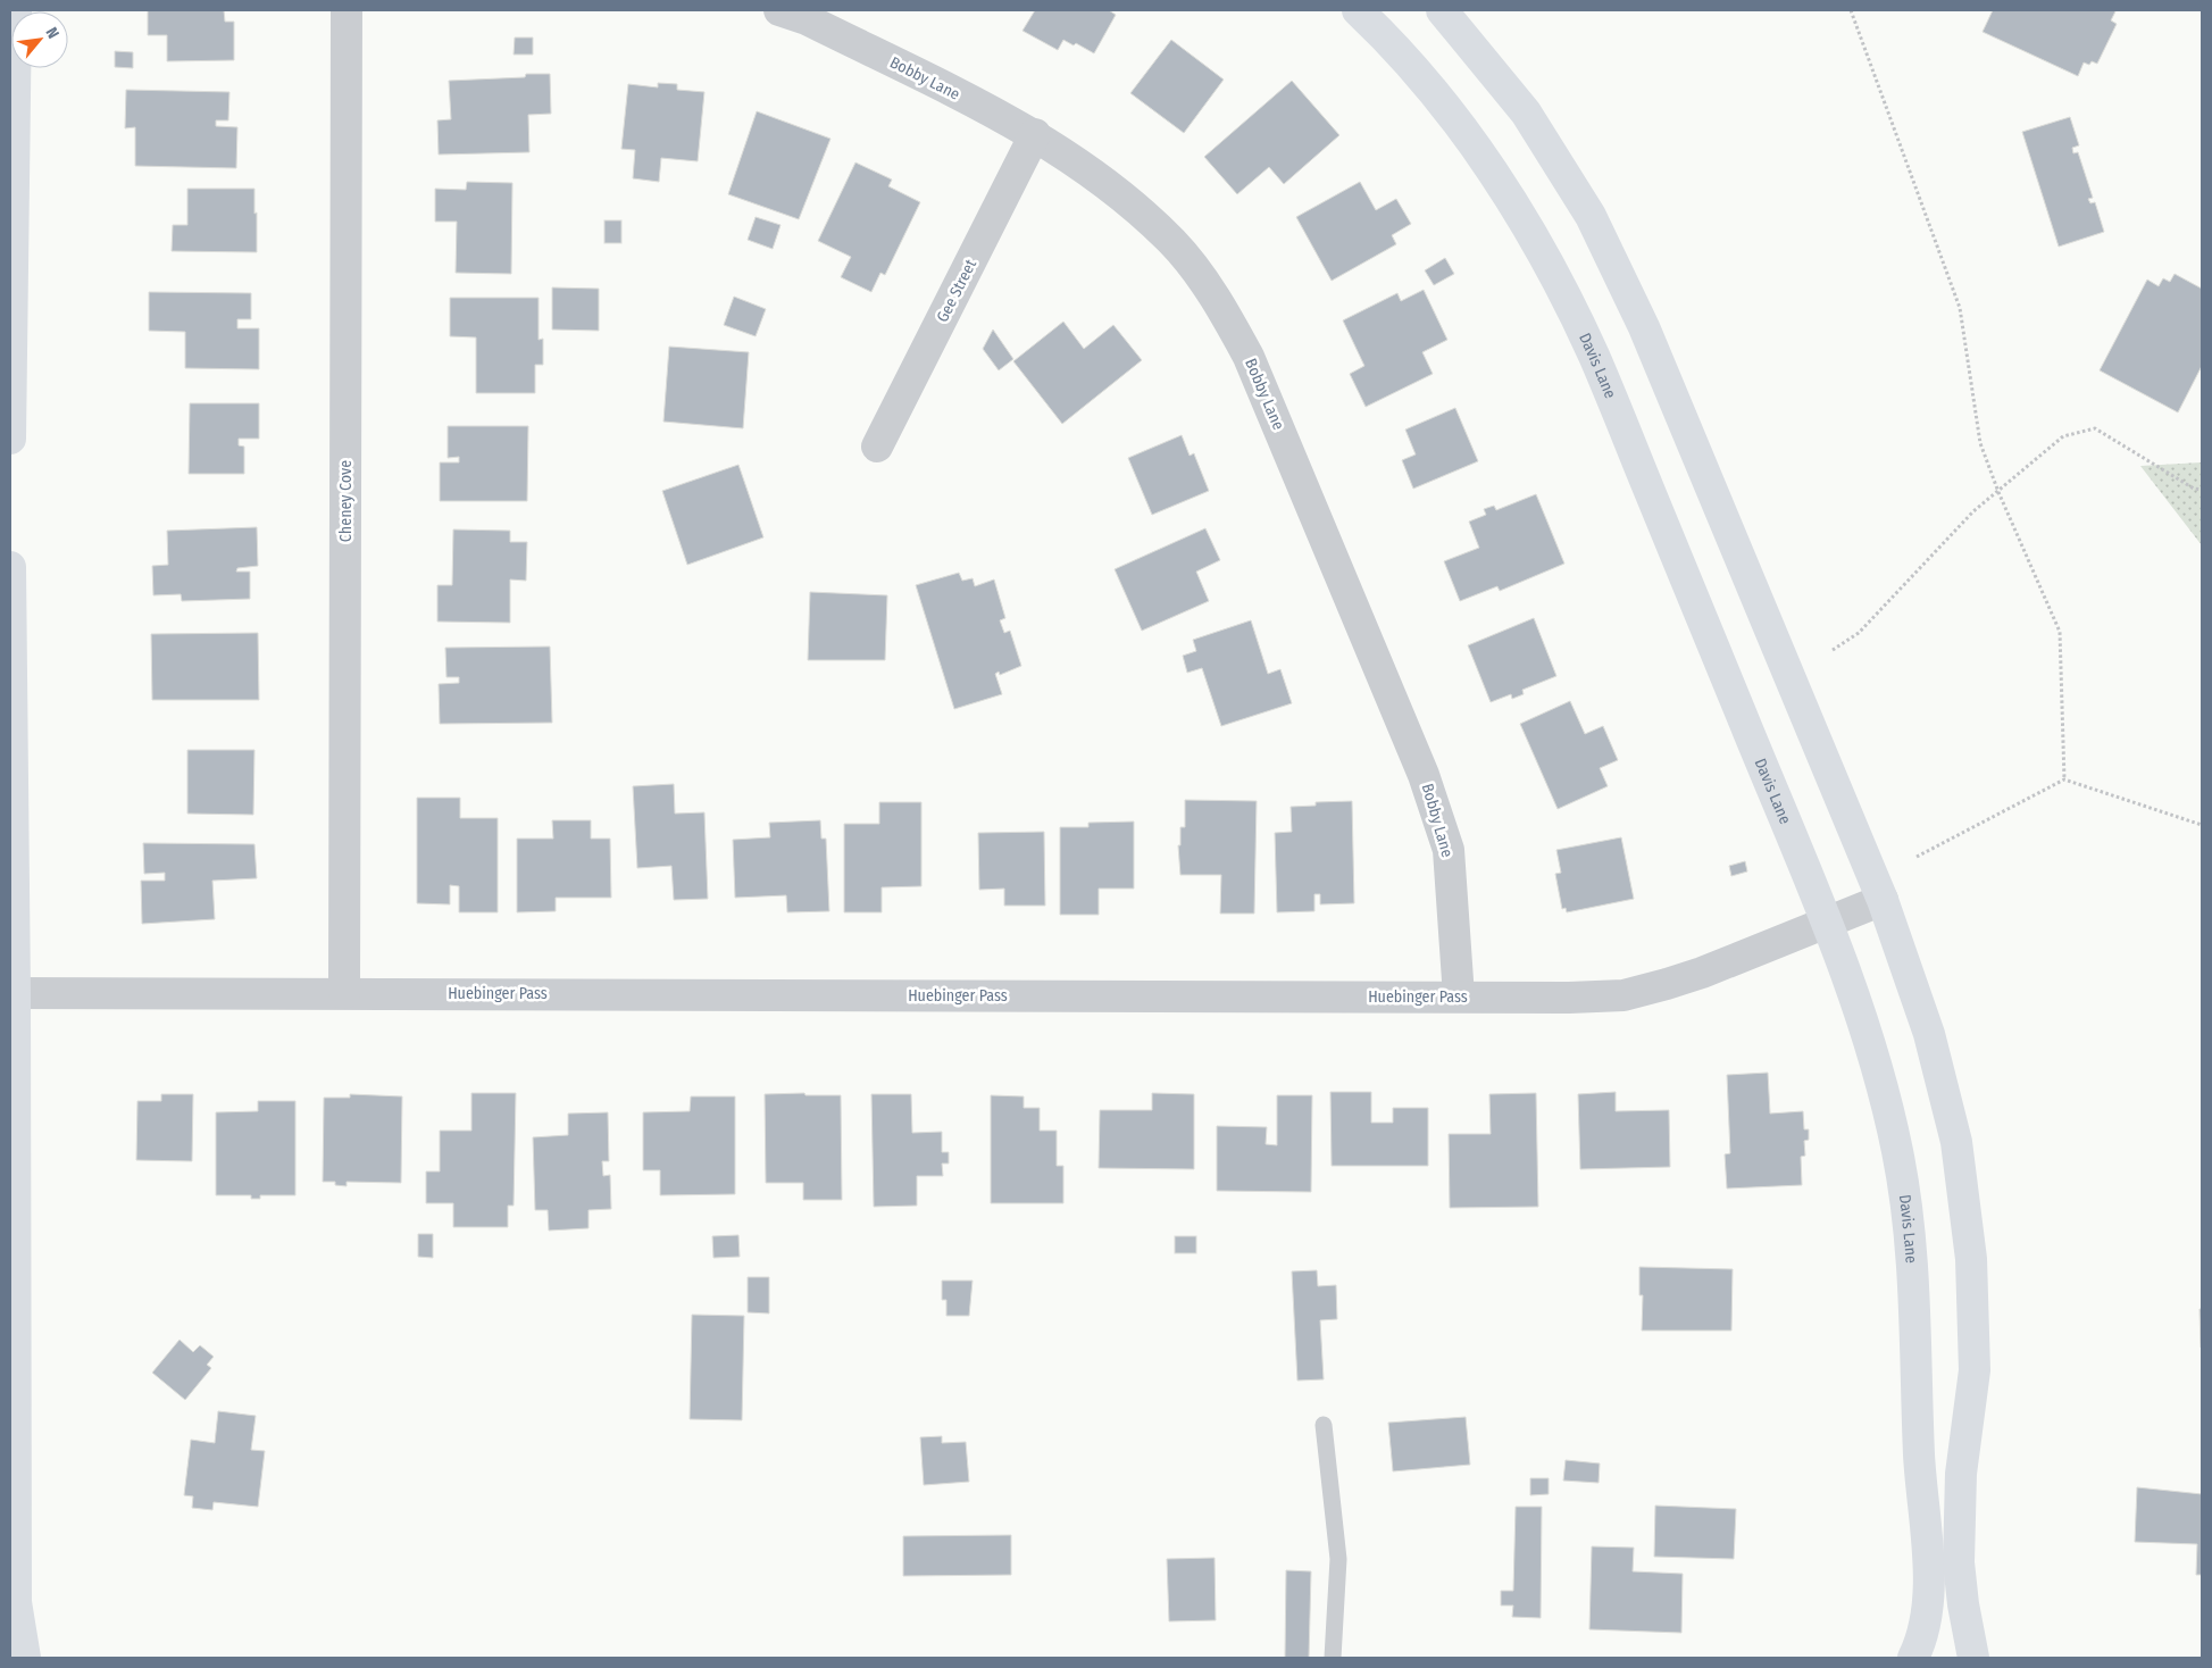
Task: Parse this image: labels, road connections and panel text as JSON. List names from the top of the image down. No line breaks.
{"streets":{"street":["Bobby Lane","Gee Street","Davis Lane","Cheney Cove","Huebinger Pass"]},"crossings":[["Bobby Lane","Gee Street"],["Bobby Lane","Huebinger Pass"],["Davis Lane","Huebinger Pass"],["Cheney Cove","Huebinger Pass"]],"north":"top right"}
